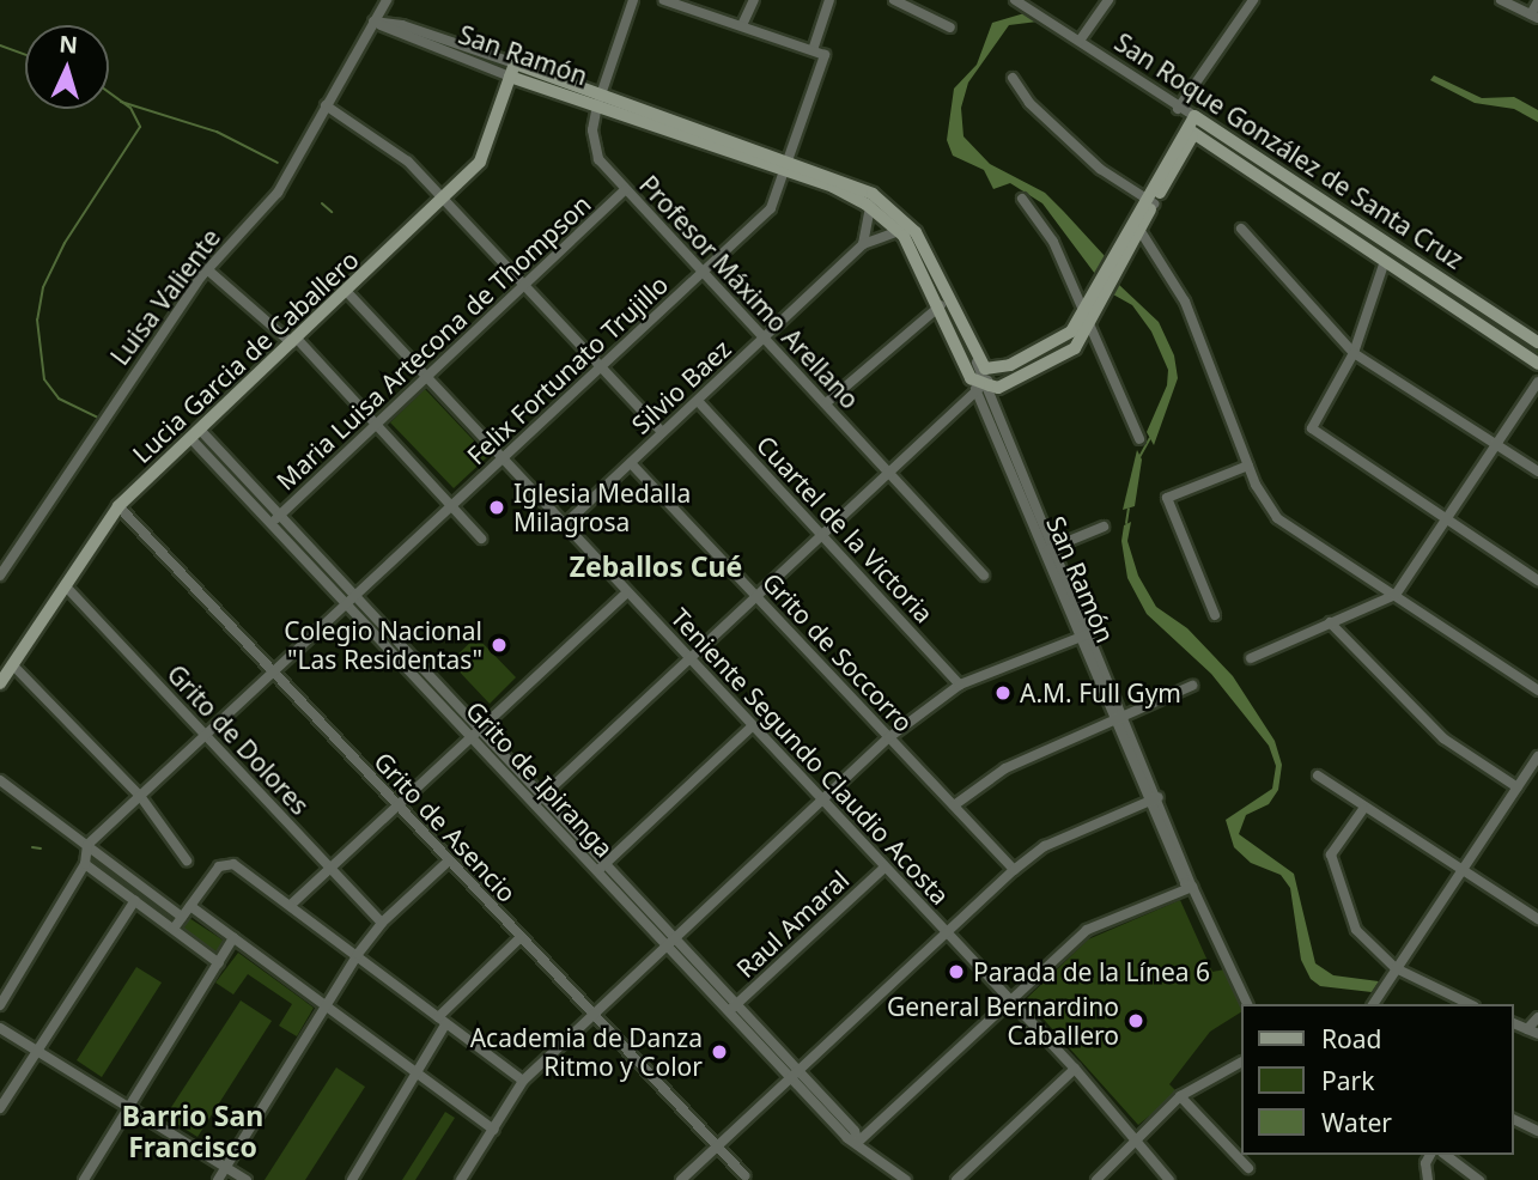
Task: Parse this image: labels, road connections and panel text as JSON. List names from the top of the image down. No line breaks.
{"streets":{"street":["San Ramón","San Roque González de Santa Cruz","Profesor Máximo Arellano","Luisa Valiente","Maria Luisa Artecona de Thompson","Lucia Garcia de Caballero","Felix Fortunato Trujillo","Silvio Baez","Cuartel de la Victoria","Grito de Soccorro","Grito de Dolores","Teniente Segundo Claudio Acosta","Grito de Ipiranga","Grito de Asencio","Raul Amaral"]},"crossings":[["San Ramón","Profesor Máximo Arellano"],["San Ramón","Luisa Valiente"],["San Ramón","Lucia Garcia de Caballero"],["San Ramón","Felix Fortunato Trujillo"],["San Ramón","Silvio Baez"],["Profesor Máximo Arellano","Maria Luisa Artecona de Thompson"],["Profesor Máximo Arellano","Felix Fortunato Trujillo"],["Profesor Máximo Arellano","Silvio Baez"],["Maria Luisa Artecona de Thompson","Teniente Segundo Claudio Acosta"],["Maria Luisa Artecona de Thompson","Grito de Ipiranga"],["Lucia Garcia de Caballero","Grito de Dolores"],["Lucia Garcia de Caballero","Teniente Segundo Claudio Acosta"],["Lucia Garcia de Caballero","Grito de Ipiranga"],["Lucia Garcia de Caballero","Grito de Asencio"],["Felix Fortunato Trujillo","Grito de Dolores"],["Felix Fortunato Trujillo","Teniente Segundo Claudio Acosta"],["Felix Fortunato Trujillo","Grito de Ipiranga"],["Felix Fortunato Trujillo","Grito de Asencio"],["Silvio Baez","Cuartel de la Victoria"],["Silvio Baez","Grito de Soccorro"],["Silvio Baez","Teniente Segundo Claudio Acosta"],["Teniente Segundo Claudio Acosta","Raul Amaral"],["Grito de Ipiranga","Raul Amaral"]],"districts":["Zeballos Cué","Barrio San Francisco"],"places":["Iglesia Medalla Milagrosa","Colegio Nacional \"Las Residentas\"","A.M. Full Gym","Parada de la Línea 6","General Bernardino Caballero","Academia de Danza Ritmo y Color"],"legend":["Road","Park","Water"],"north":"top"}
